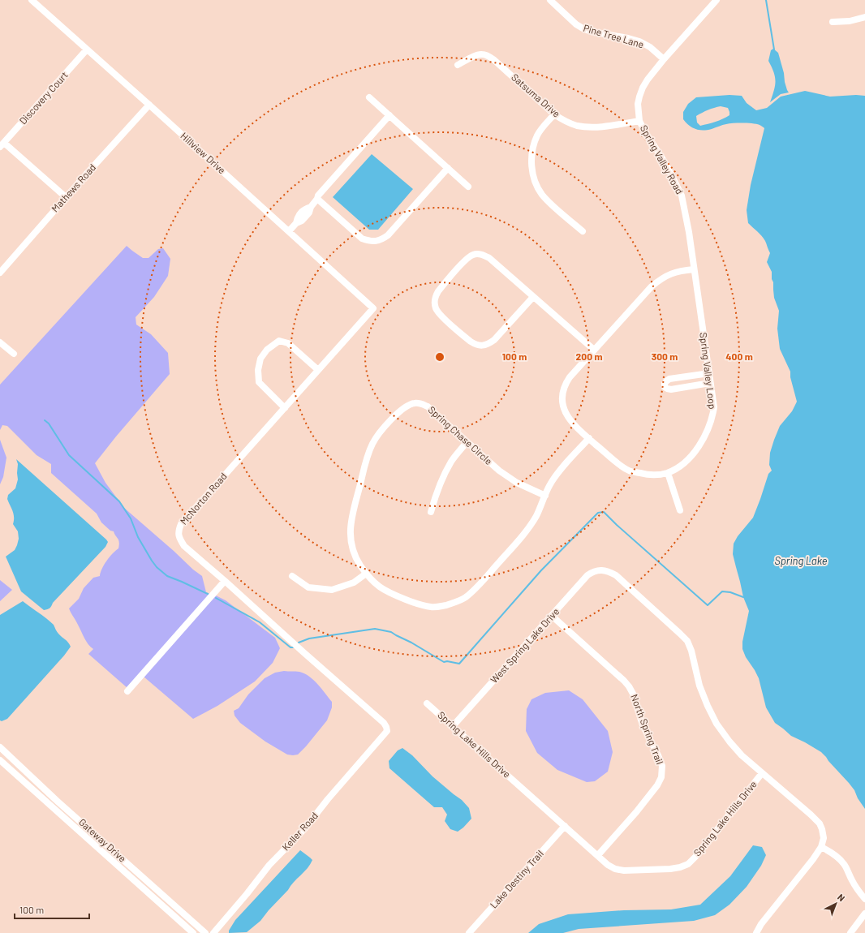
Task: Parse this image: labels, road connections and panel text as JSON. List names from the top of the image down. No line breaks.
{"streets":{"street":["Pine Tree Lane","Satsuma Drive","Discovery Court","Hillview Drive","Spring Valley Road","Mathews Road","Spring Valley Loop","Spring Chase Circle","McNorton Road","West Spring Lake Drive","North Spring Trail","Spring Lake Hills Drive","Keller Road","Gateway Drive","Lake Destiny Trail"]},"crossings":[["Pine Tree Lane","Spring Valley Road"],["Satsuma Drive","Spring Valley Road"],["Discovery Court","Hillview Drive"],["Hillview Drive","Mathews Road"],["Hillview Drive","McNorton Road"],["Spring Valley Road","Spring Valley Loop"],["Spring Valley Loop","Spring Chase Circle"],["McNorton Road","Keller Road"],["West Spring Lake Drive","North Spring Trail"],["West Spring Lake Drive","Spring Lake Hills Drive"],["North Spring Trail","Spring Lake Hills Drive"],["Spring Lake Hills Drive","Lake Destiny Trail"]],"water":["Spring Lake"],"scale_bar":"100 m","north":"top right","rings":["100 m","200 m","300 m","400 m"]}
